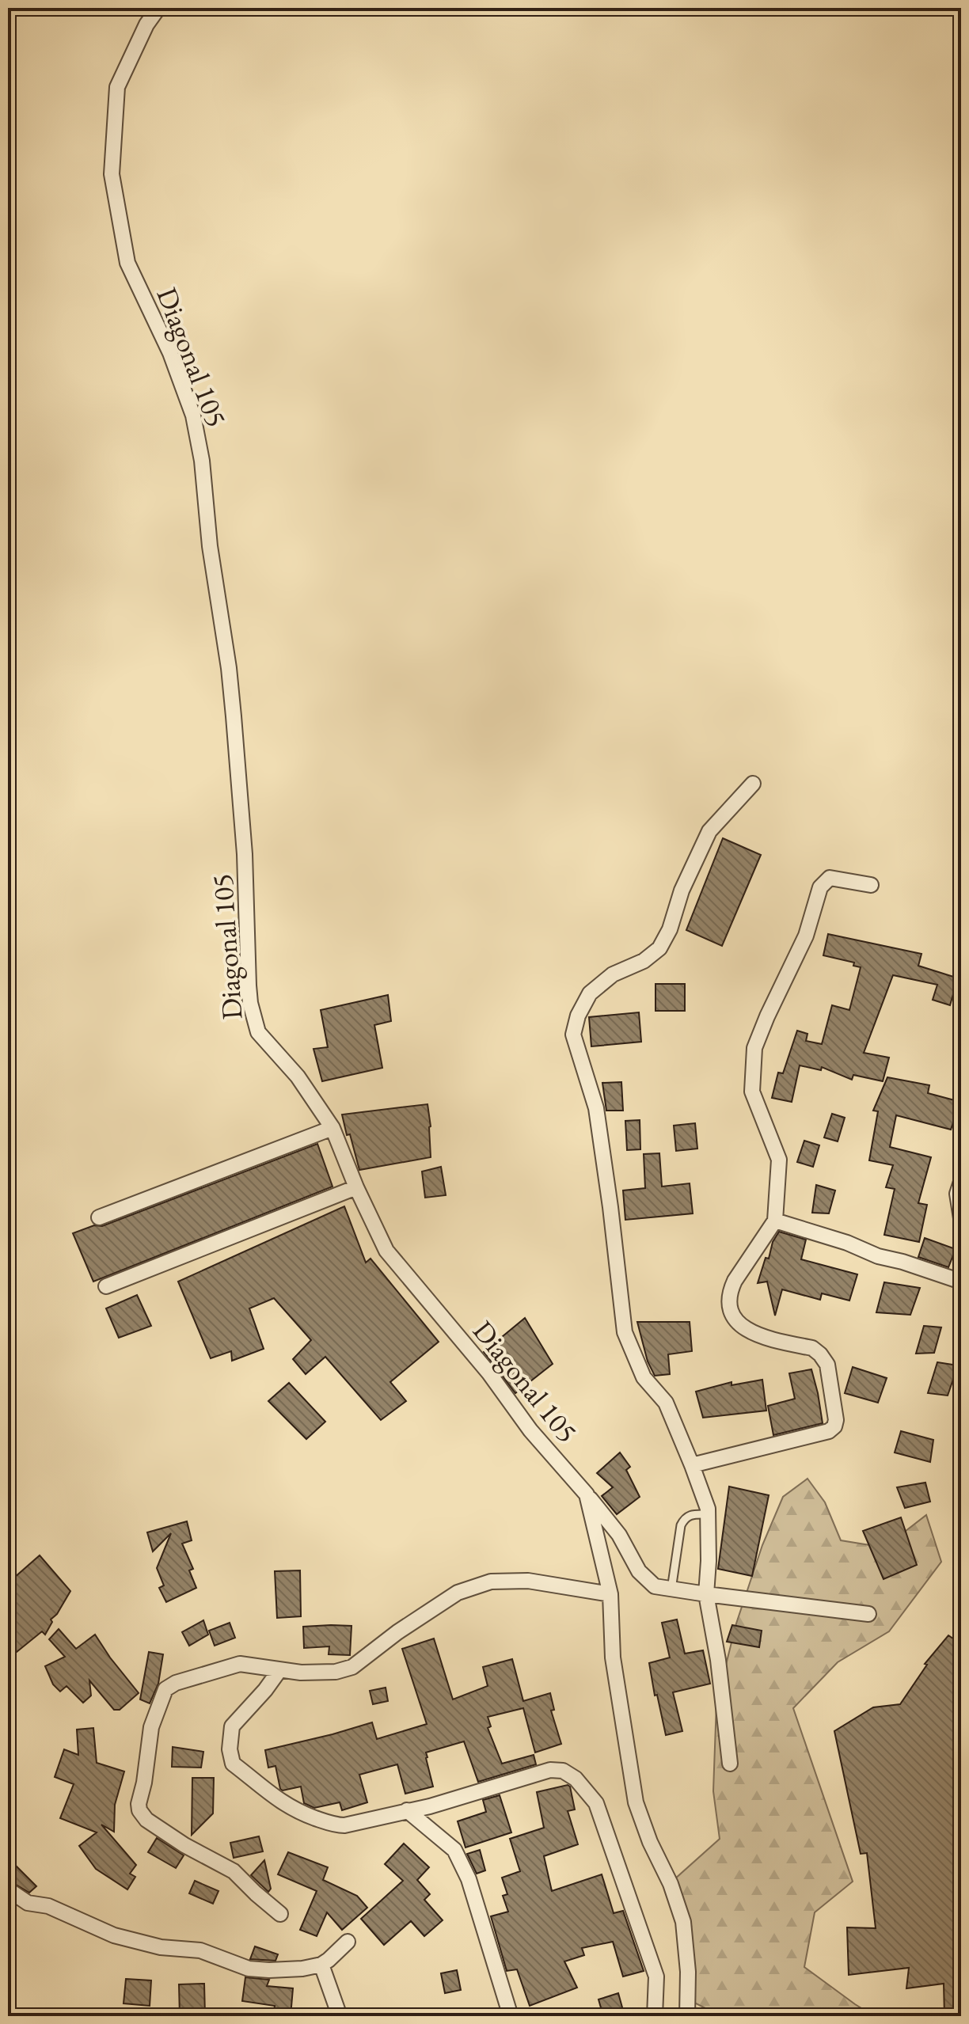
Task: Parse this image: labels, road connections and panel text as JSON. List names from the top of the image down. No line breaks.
{"streets":{"street":["Diagonal 105"]}}
